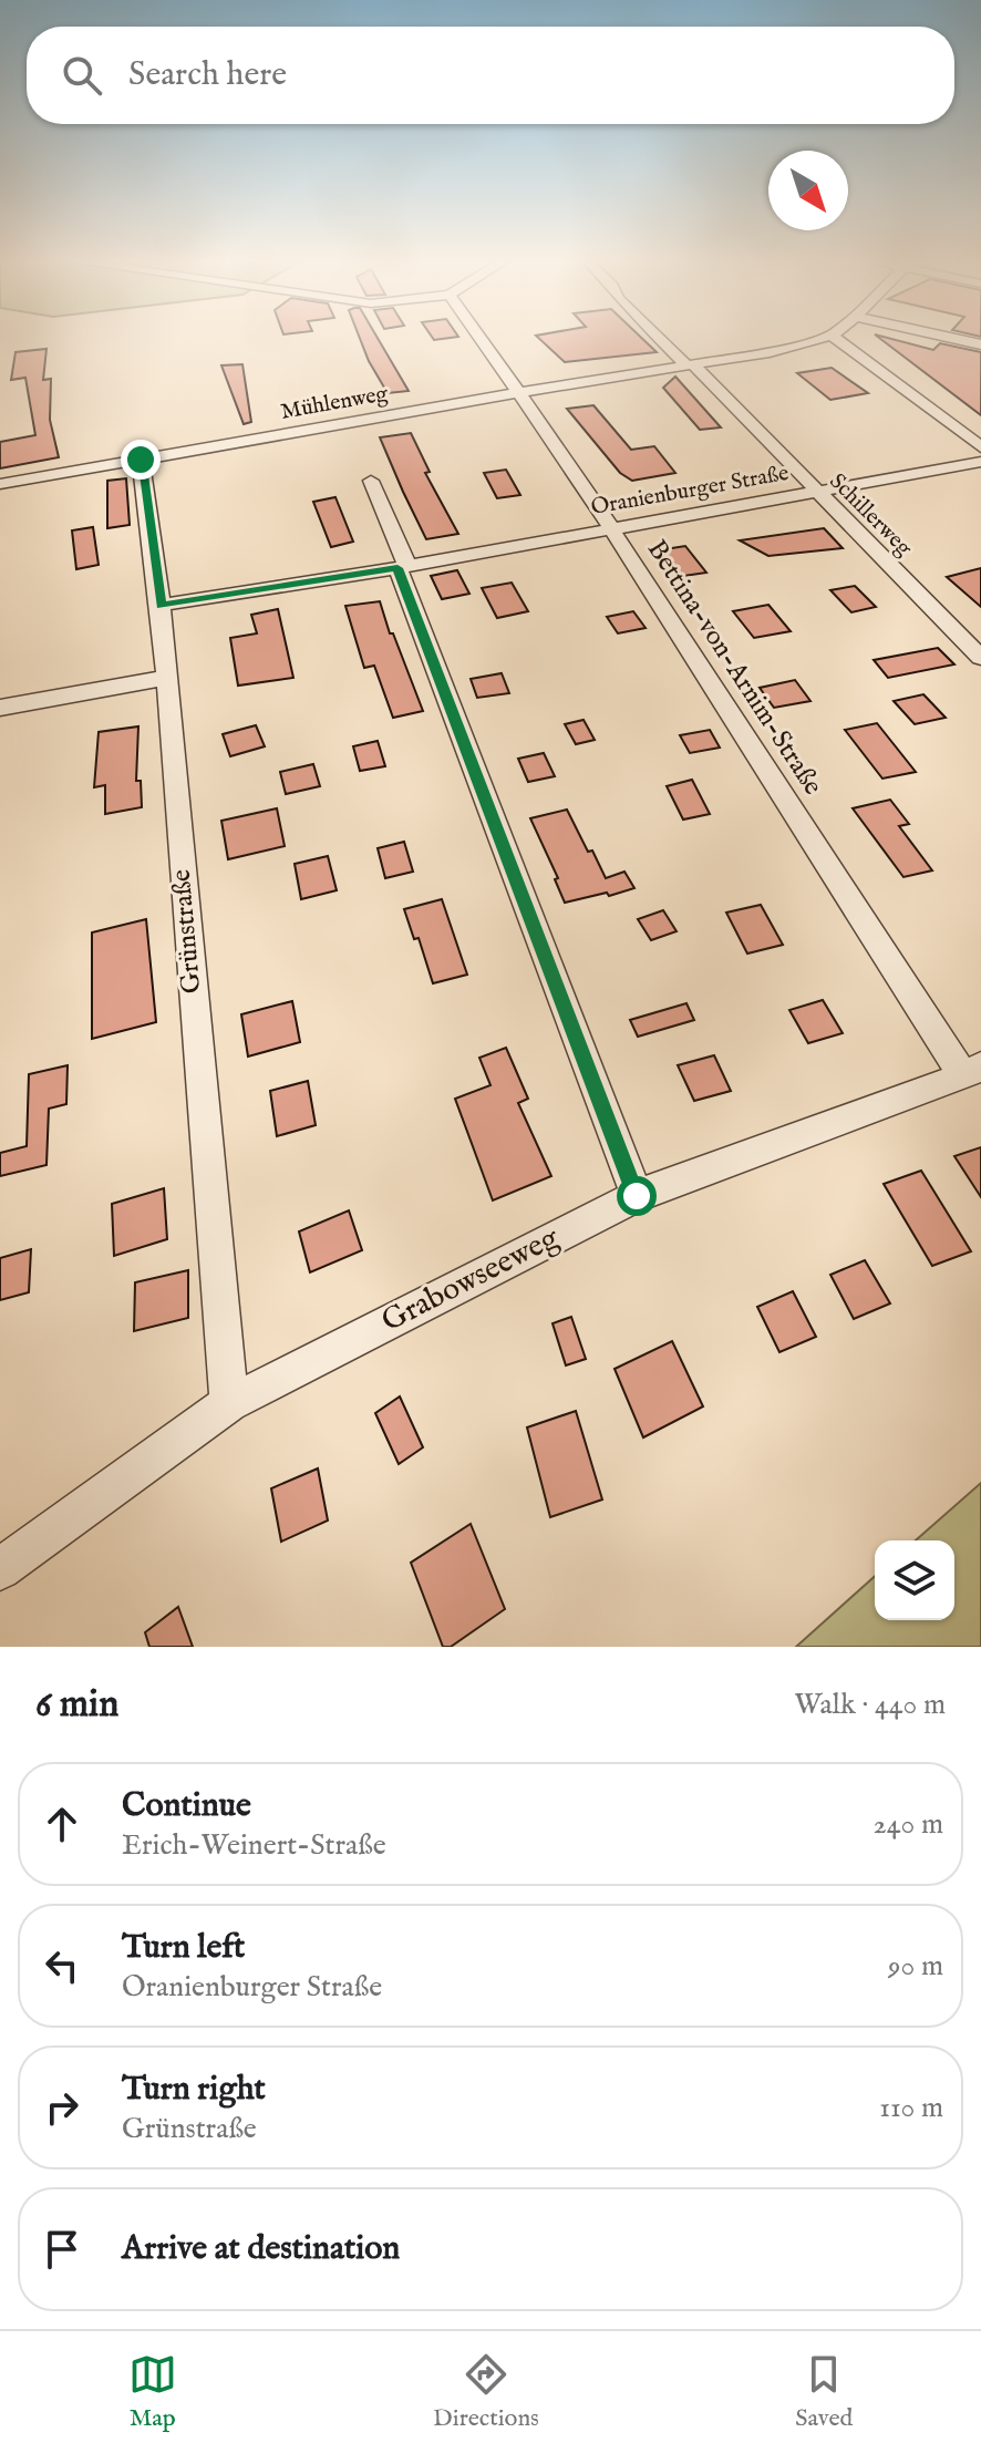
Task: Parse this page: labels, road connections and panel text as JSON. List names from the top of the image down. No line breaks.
{"streets":{"street":["Mühlenweg","Oranienburger Straße","Schillerweg","Bettina-von-Arnim-Straße","Grünstraße","Grabowseeweg"]},"crossings":[["Mühlenweg","Schillerweg"],["Mühlenweg","Bettina-von-Arnim-Straße"],["Mühlenweg","Grünstraße"],["Oranienburger Straße","Schillerweg"],["Oranienburger Straße","Bettina-von-Arnim-Straße"],["Oranienburger Straße","Grünstraße"],["Bettina-von-Arnim-Straße","Grabowseeweg"],["Grünstraße","Grabowseeweg"]],"north":"bottom right","page":{"search":"Search here","heading":["6 min","Walk · 440 m"],"list":[["Continue","Erich-Weinert-Straße","240 m"],["Turn left","Oranienburger Straße","90 m"],["Turn right","Grünstraße","110 m"],"Arrive at destination"],"nav":["Map","Directions","Saved"]}}
